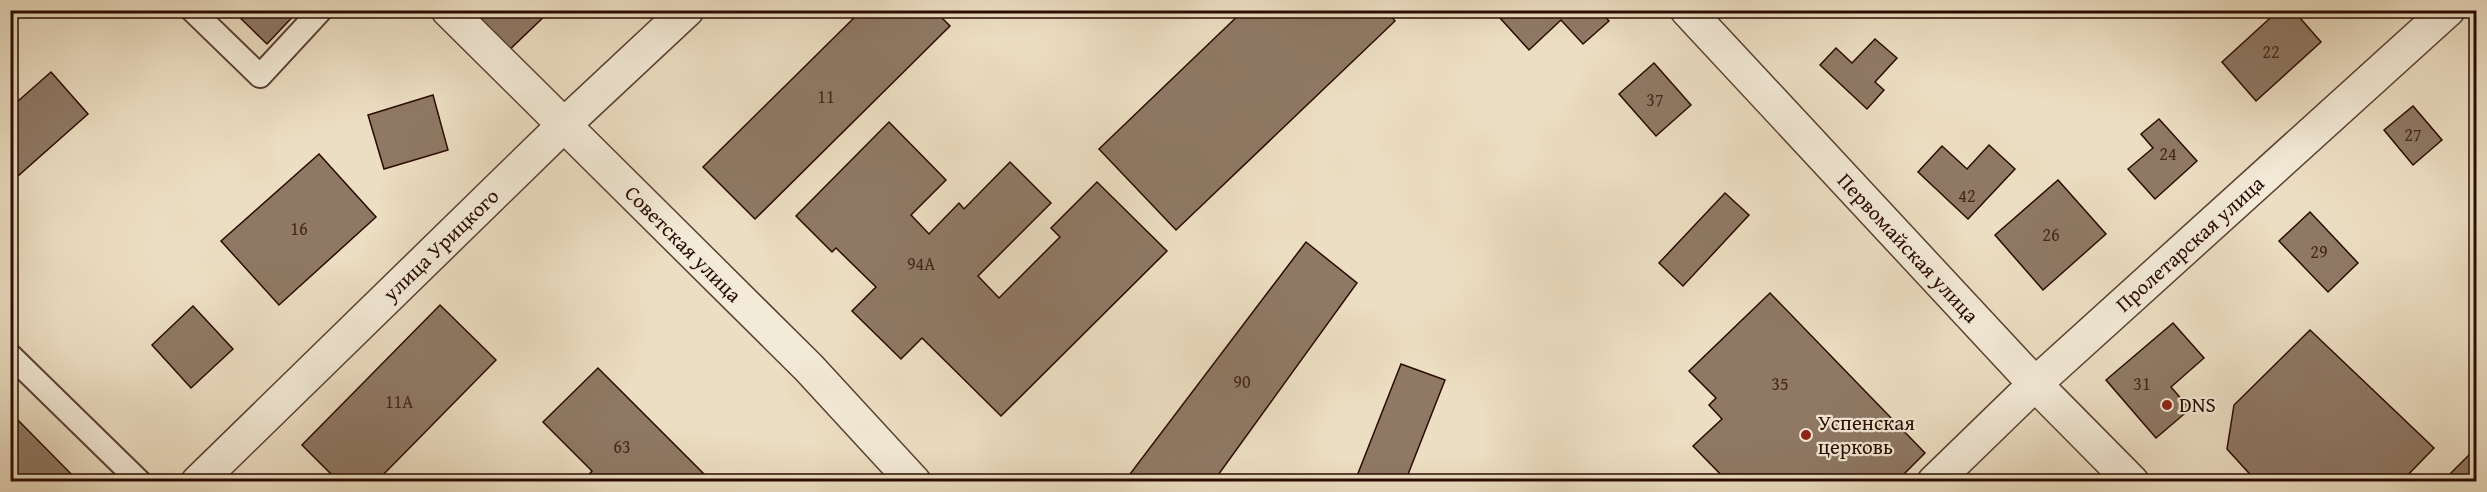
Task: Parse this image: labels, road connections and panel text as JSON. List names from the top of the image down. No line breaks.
{"streets":{"street":["Советская улица","Пролетарская улица","улица Урицкого","Первомайская улица"]},"crossings":[["Советская улица","улица Урицкого"],["Пролетарская улица","Первомайская улица"]],"places":["DNS","Успенская церковь"],"house_numbers":["22","11","37","27","24","42","16","26","29","94А","90","35","31","11А","63"]}
